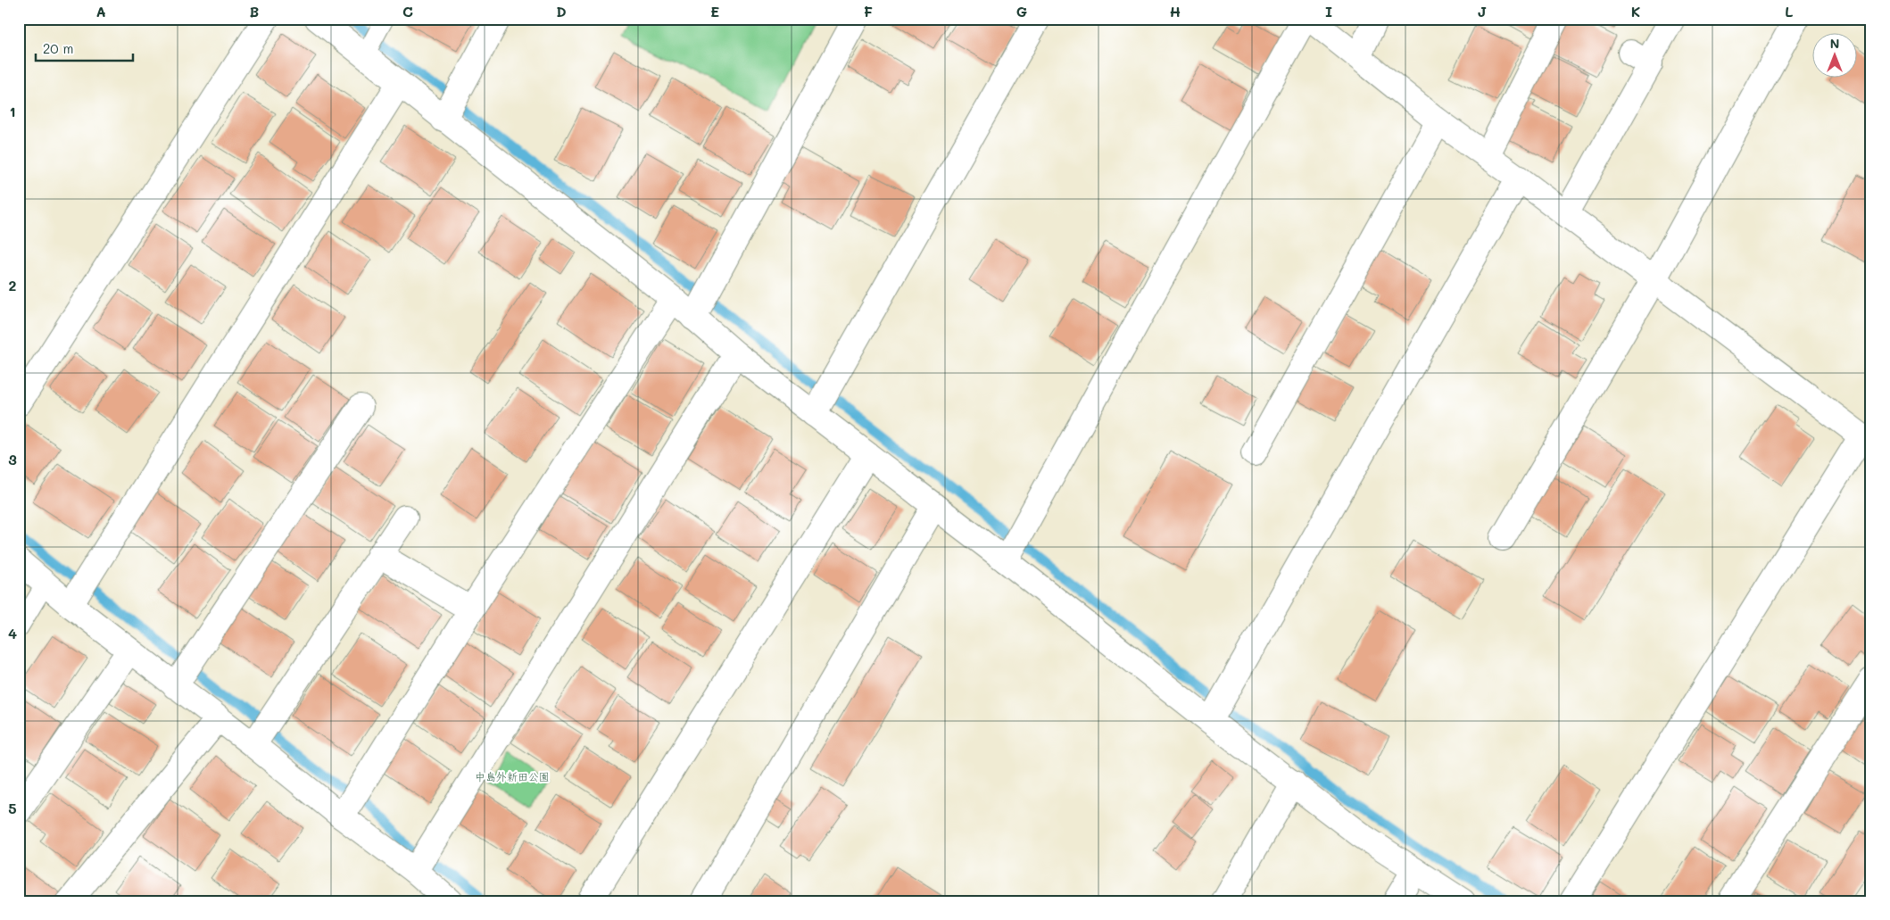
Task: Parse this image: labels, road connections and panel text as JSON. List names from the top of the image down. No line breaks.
{"parks":["中島外新田公園"],"scale_bar":"20 m","north":"top","grid":{"columns":["A","B","C","D","E","F","G","H","I","J","K","L"],"rows":["1","2","3","4","5"]}}
